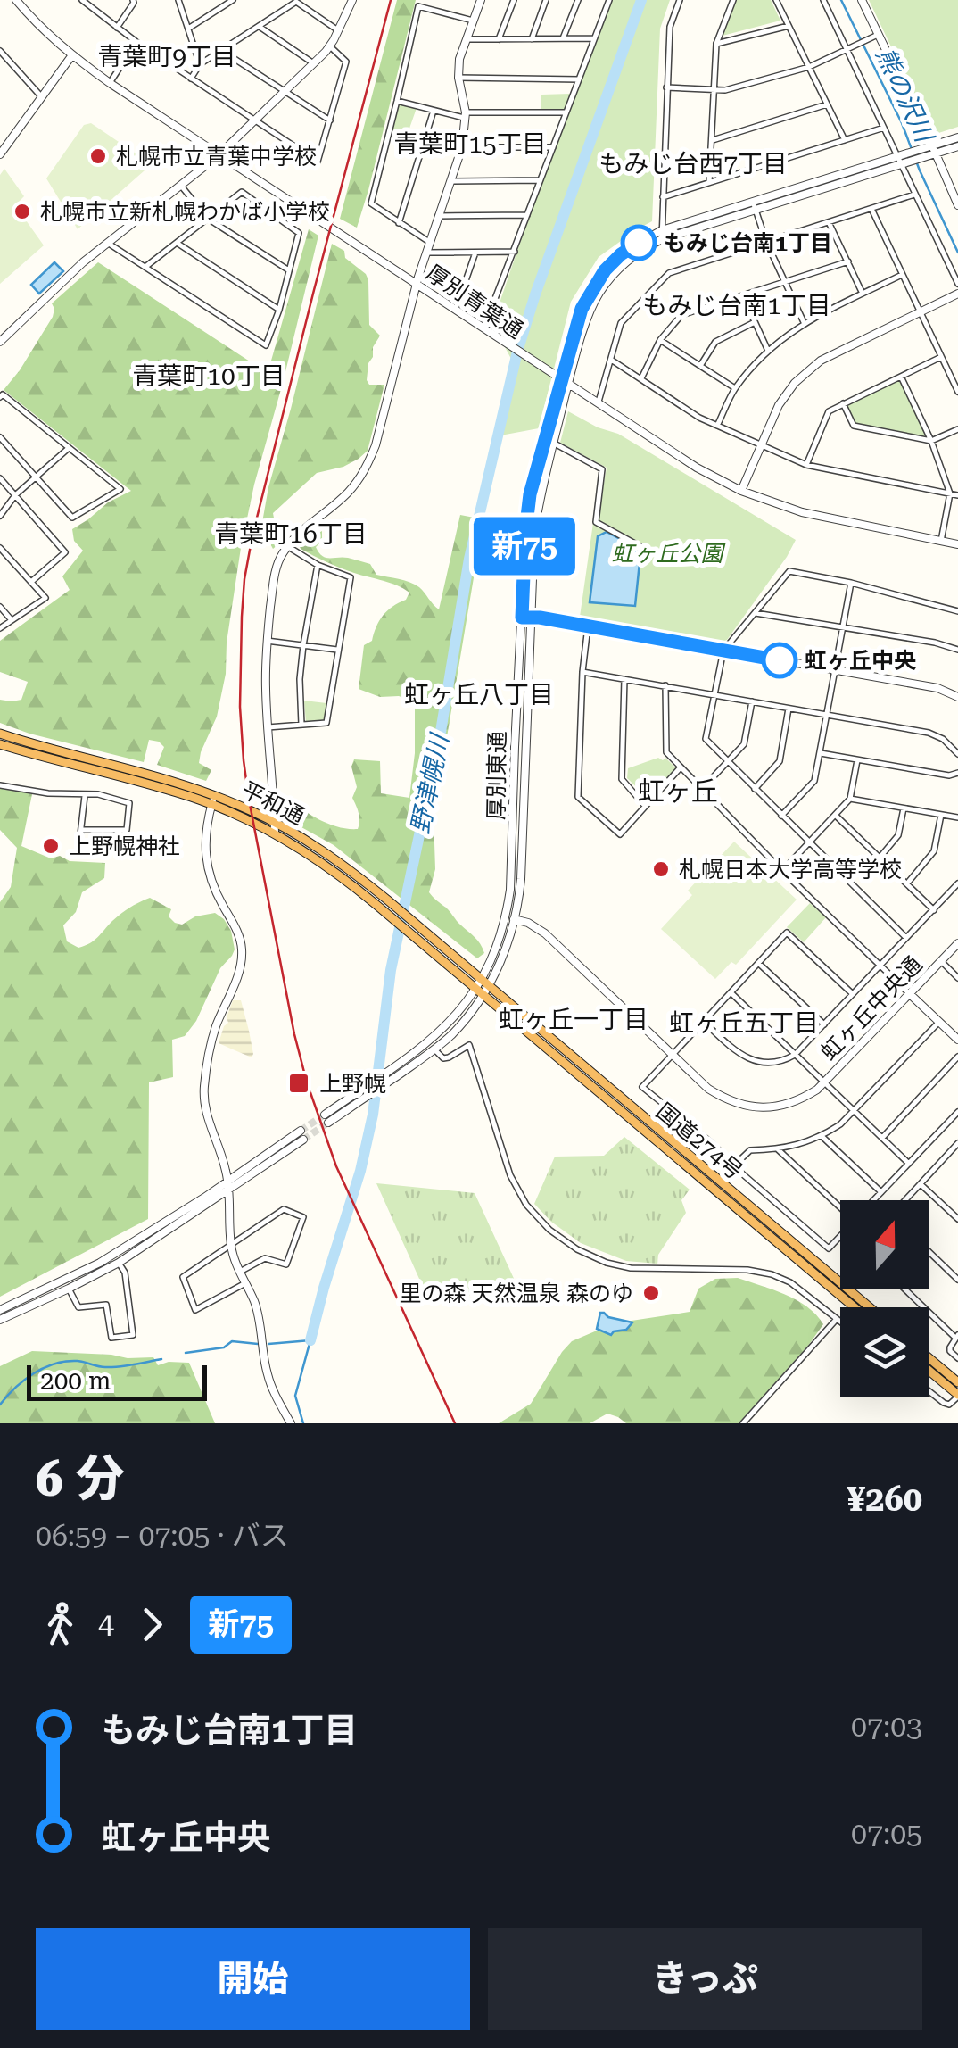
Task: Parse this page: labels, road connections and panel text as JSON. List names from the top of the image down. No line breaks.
{"streets":{"highway":["平和通","国道274号"],"street":["厚別青葉通","厚別東通","虹ヶ丘中央通"]},"crossings":[["厚別青葉通","厚別東通"],["厚別東通","平和通"],["厚別東通","虹ヶ丘中央通"],["厚別東通","国道274号"],["平和通","国道274号"]],"districts":["青葉町9丁目","青葉町15丁目","もみじ台西7丁目","もみじ台南1丁目","青葉町10丁目","青葉町16丁目","虹ヶ丘八丁目","虹ヶ丘","虹ヶ丘一丁目","虹ヶ丘五丁目"],"water":["熊の沢川","野津幌川"],"parks":["虹ヶ丘公園"],"places":{"other":["札幌市立青葉中学校","札幌市立新札幌わかば小学校","もみじ台南1丁目","虹ヶ丘中央","上野幌神社","札幌日本大学高等学校","里の森 天然温泉 森のゆ"],"transit":["上野幌"]},"lines":["bus line 新75"],"scale_bar":"200 m","north":"top","page":{"on_map":"新75","scale":"200 m","heading":["6 分","06:59 – 07:05 · バス","¥260"],"legs":["4","新75"],"list":[{"name":"もみじ台南1丁目","value":"07:03"},{"name":"虹ヶ丘中央","value":"07:05"}],"buttons":["開始","きっぷ"]}}
